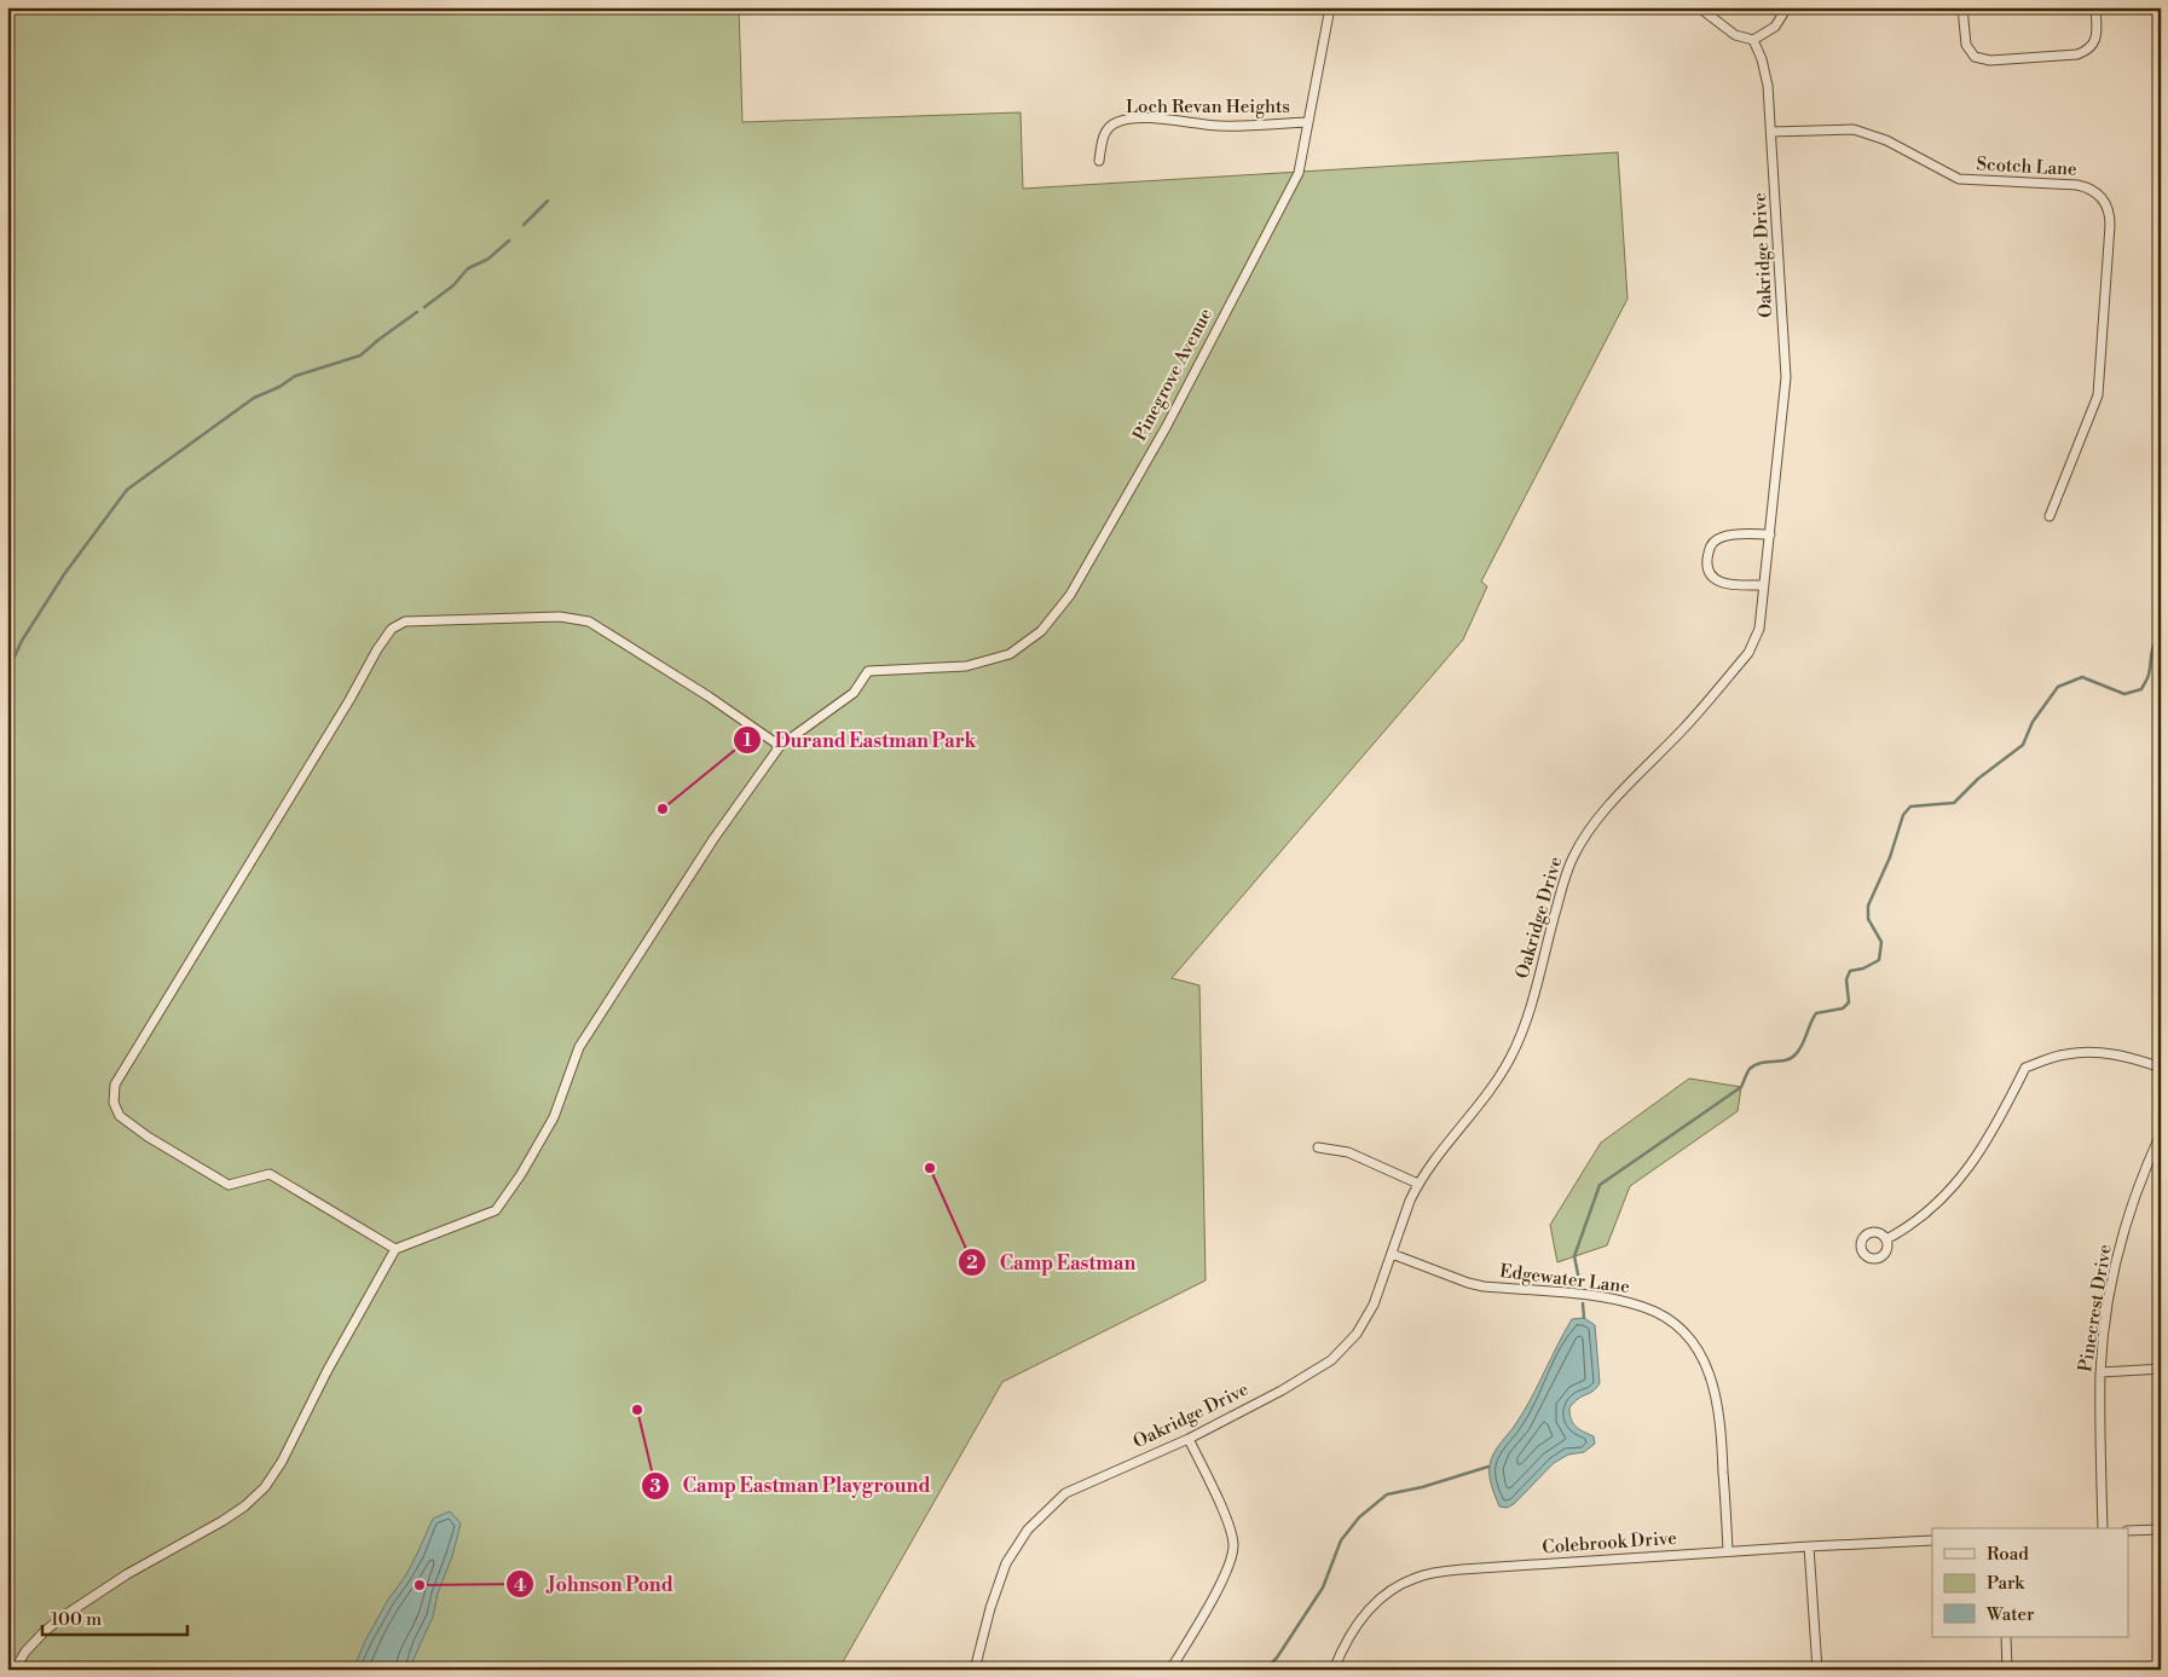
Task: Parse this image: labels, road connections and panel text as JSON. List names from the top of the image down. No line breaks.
{"streets":{"street":["Loch Revan Heights","Scotch Lane","Oakridge Drive","Pinegrove Avenue","Edgewater Lane","Pinecrest Drive","Colebrook Drive"]},"crossings":[["Loch Revan Heights","Pinegrove Avenue"],["Scotch Lane","Oakridge Drive"],["Oakridge Drive","Edgewater Lane"],["Edgewater Lane","Colebrook Drive"]],"places":["Durand Eastman Park","Camp Eastman","Camp Eastman Playground","Johnson Pond"],"legend":["Road","Park","Water"],"scale_bar":"100 m"}
